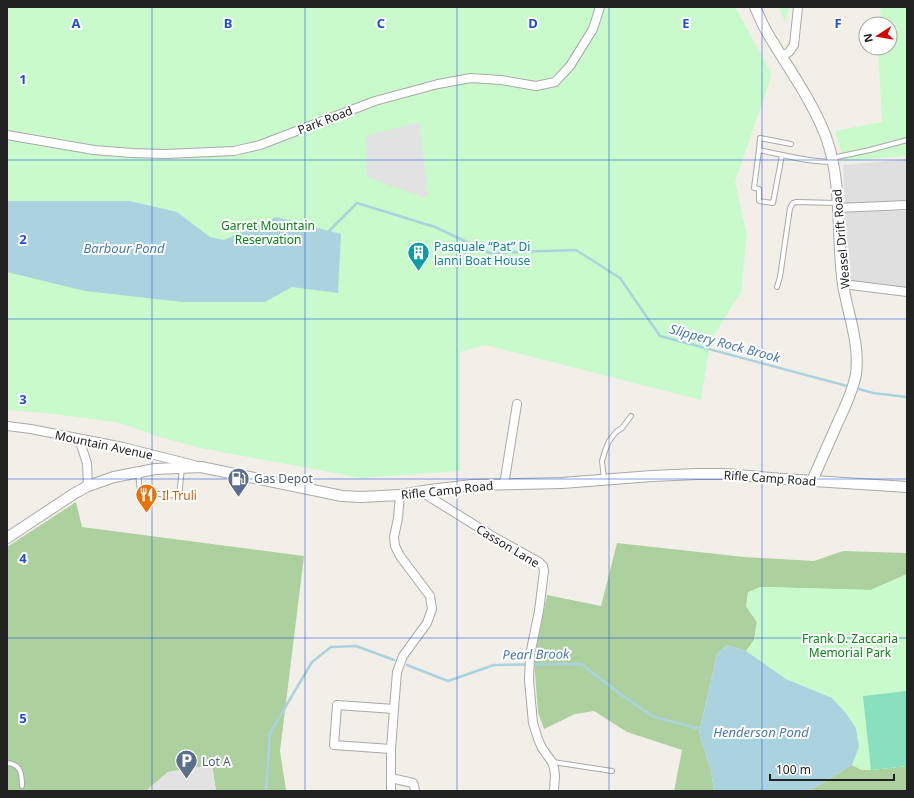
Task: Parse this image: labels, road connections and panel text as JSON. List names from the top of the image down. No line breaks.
{"streets":{"street":["Park Road","Weasel Drift Road","Mountain Avenue","Rifle Camp Road","Casson Lane"]},"crossings":[["Weasel Drift Road","Rifle Camp Road"],["Mountain Avenue","Rifle Camp Road"],["Rifle Camp Road","Casson Lane"]],"water":["Barbour Pond","Slippery Rock Brook","Pearl Brook","Henderson Pond"],"parks":["Garret Mountain Reservation","Frank D. Zaccaria Memorial Park"],"places":{"building":["Pasquale “Pat” Di lanni Boat House"],"fuel station":["Gas Depot"],"restaurant":["Il Truli"],"parking":["Lot A"]},"scale_bar":"100 m","north":"left","grid":{"columns":["A","B","C","D","E","F"],"rows":["1","2","3","4","5"]}}
